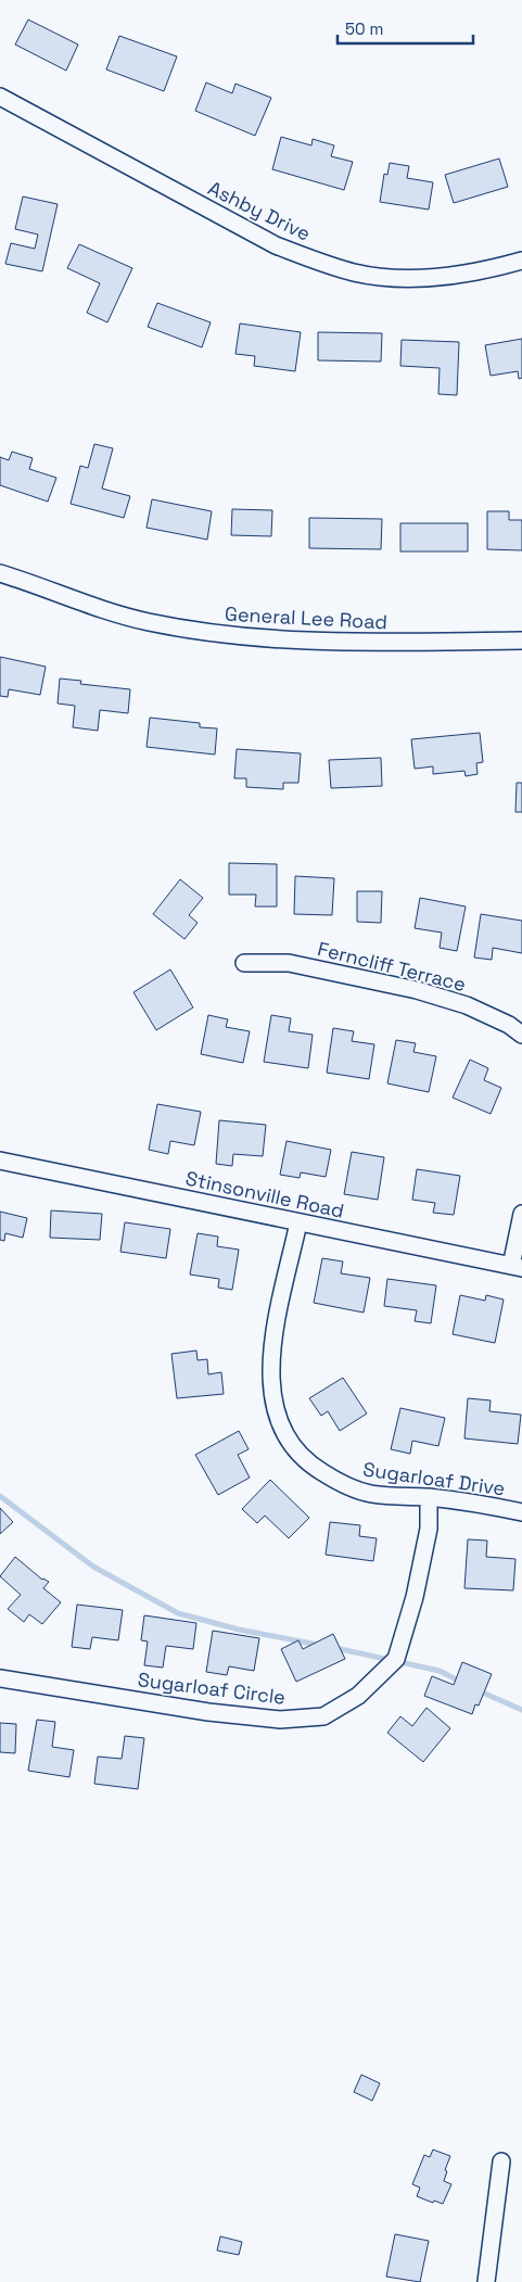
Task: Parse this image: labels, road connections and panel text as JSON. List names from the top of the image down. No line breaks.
{"streets":{"street":["Ashby Drive","General Lee Road","Ferncliff Terrace","Stinsonville Road","Sugarloaf Drive","Sugarloaf Circle"]},"crossings":[["Stinsonville Road","Sugarloaf Drive"],["Sugarloaf Drive","Sugarloaf Circle"]],"scale_bar":"50 m"}
